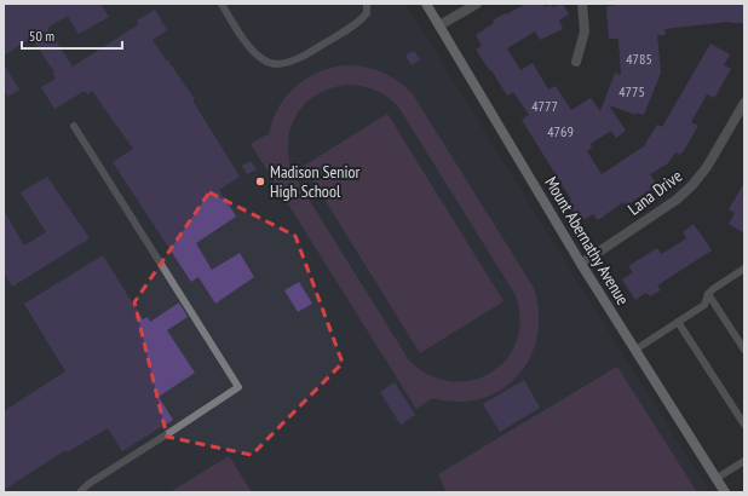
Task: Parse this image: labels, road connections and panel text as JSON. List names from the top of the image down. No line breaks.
{"streets":{"street":["Lana Drive","Mount Abernathy Avenue"]},"crossings":[["Lana Drive","Mount Abernathy Avenue"]],"places":["Madison Senior High School"],"house_numbers":["4785","4775","4777","4769"],"scale_bar":"50 m"}
